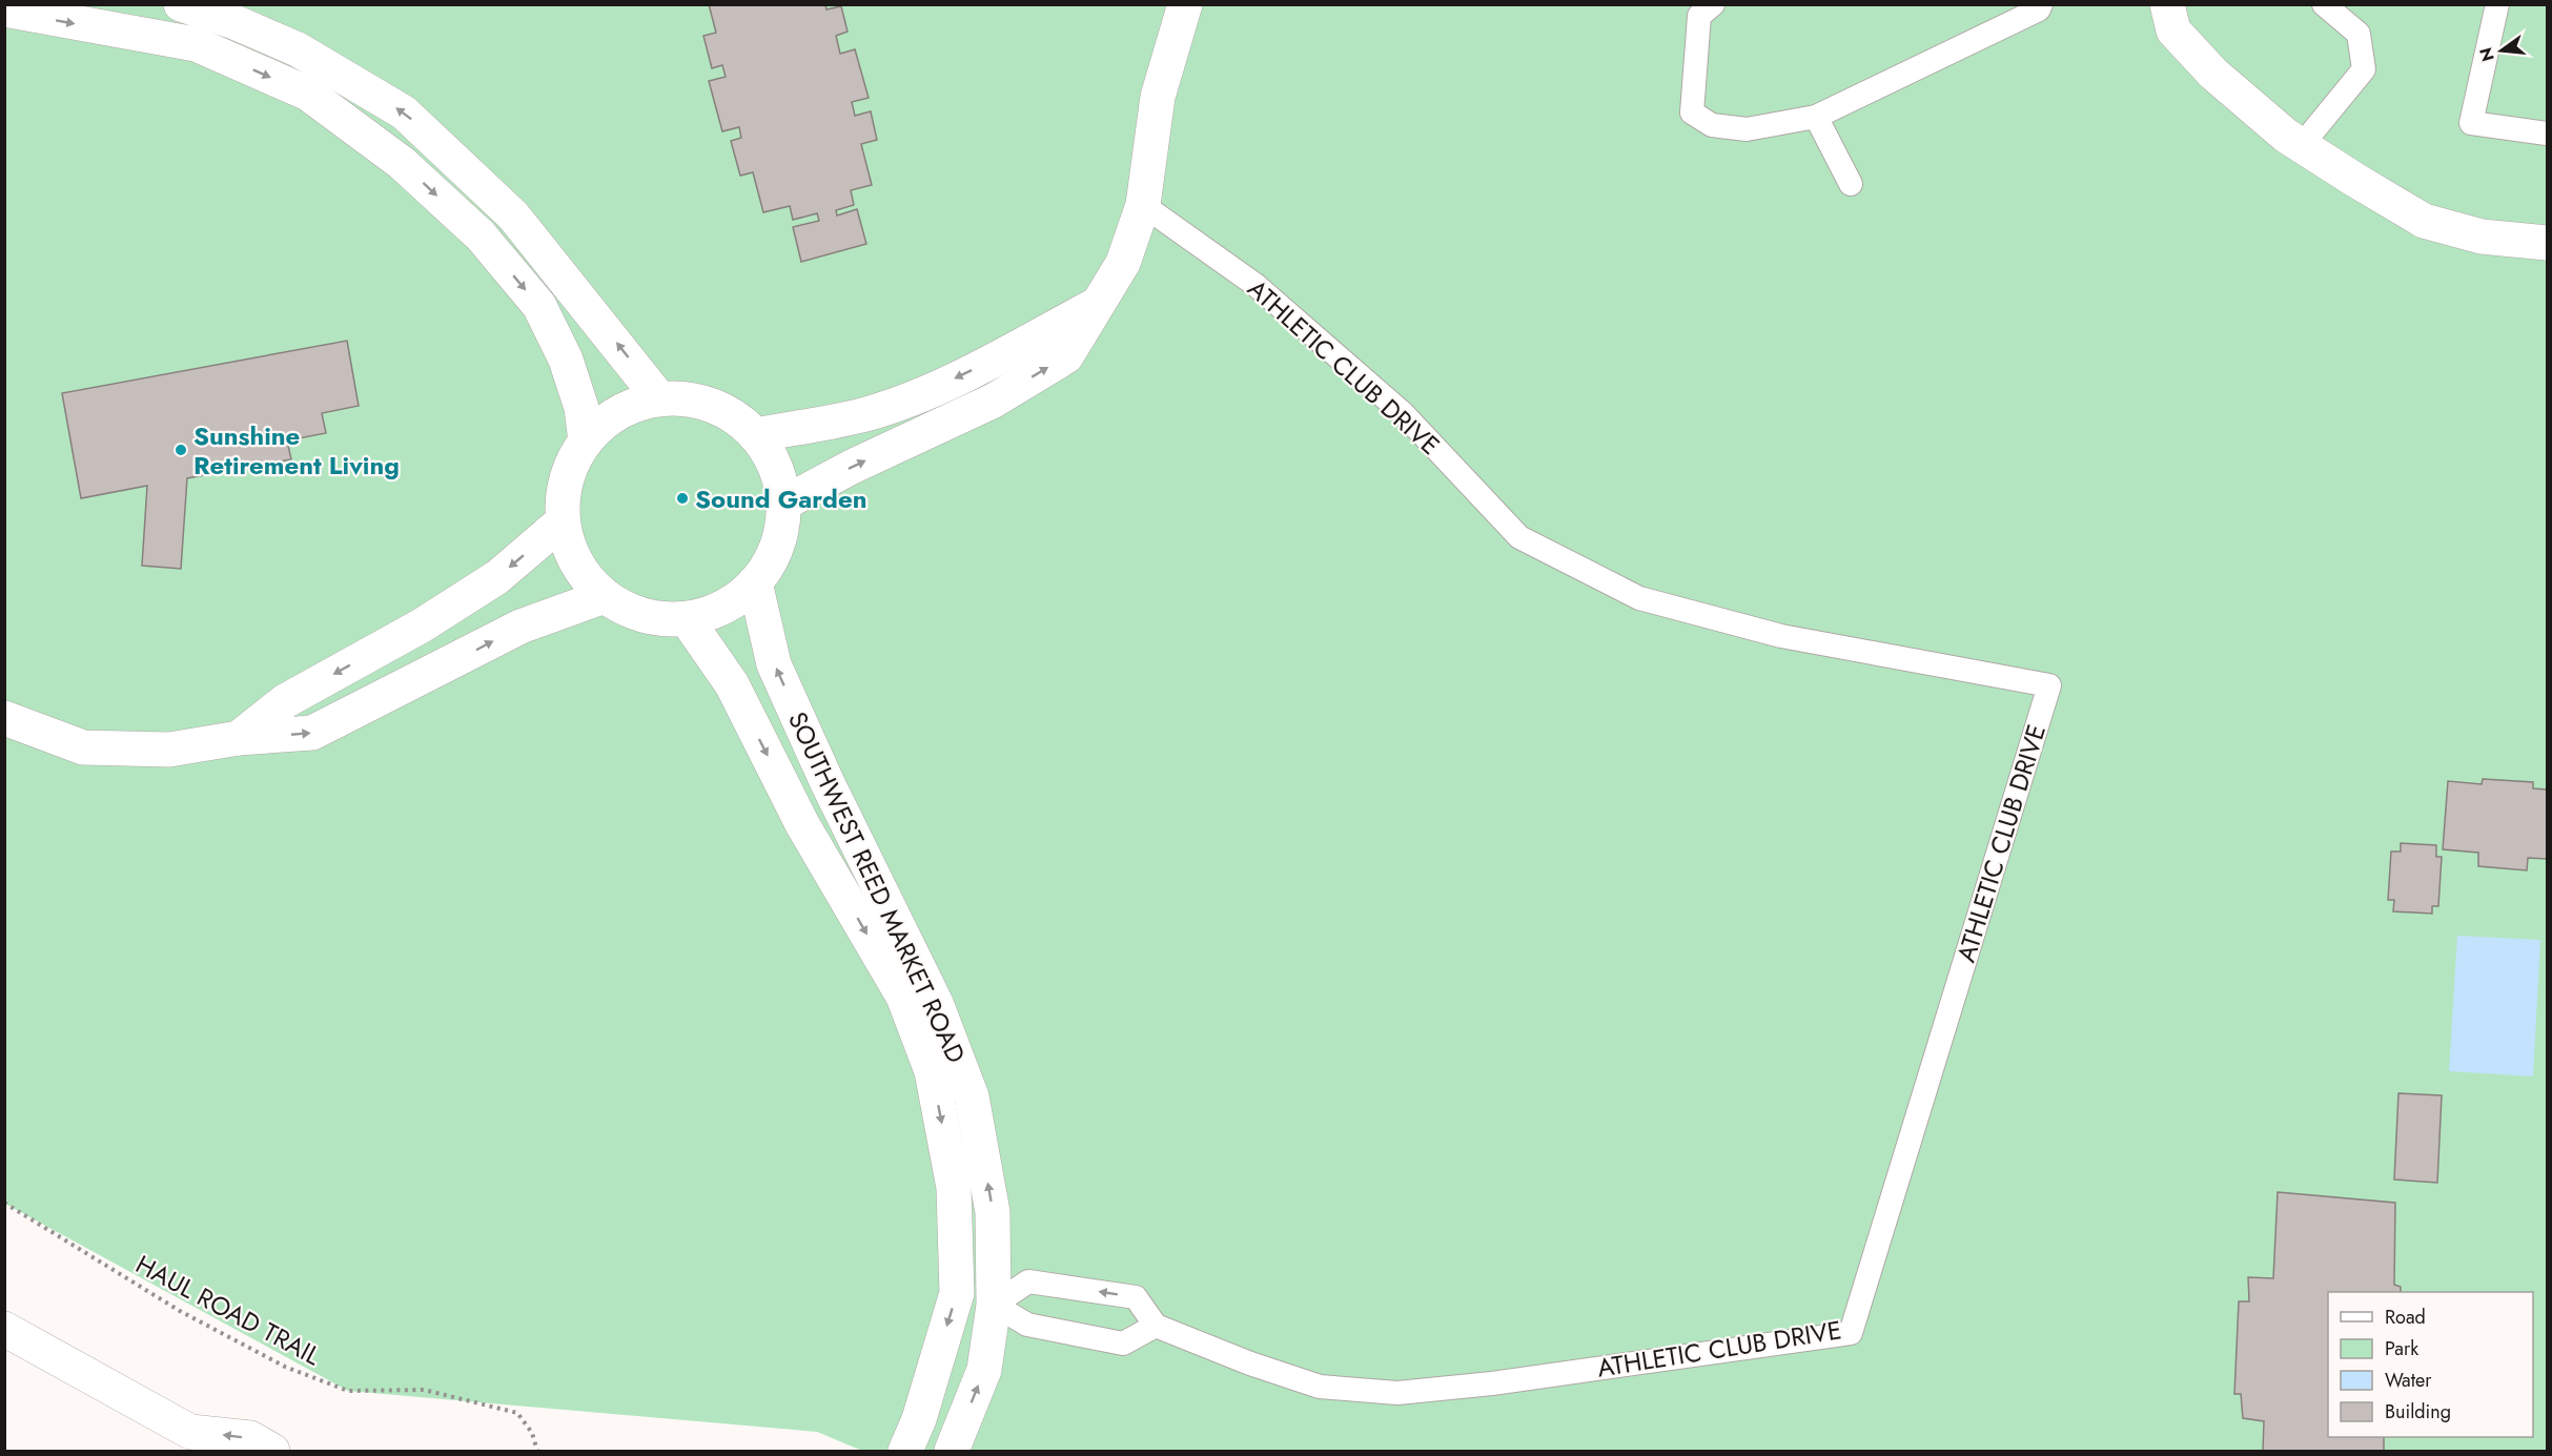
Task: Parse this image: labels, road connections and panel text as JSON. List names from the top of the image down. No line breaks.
{"streets":{"main road":["SOUTHWEST REED MARKET ROAD"],"lane":["ATHLETIC CLUB DRIVE"],"path":["HAUL ROAD TRAIL"]},"places":["Sunshine Retirement Living","Sound Garden"],"legend":["Road","Park","Water","Building"],"north":"left"}
